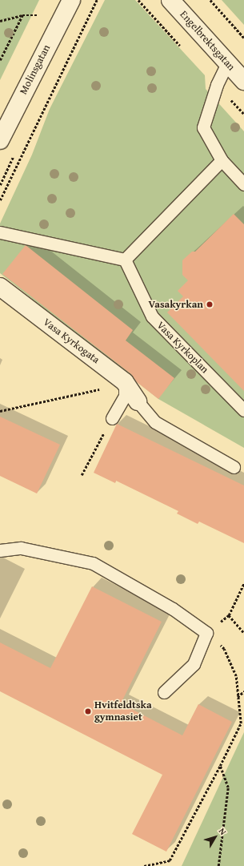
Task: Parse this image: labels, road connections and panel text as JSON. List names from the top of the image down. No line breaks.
{"streets":{"street":["Engelbrektsgatan","Molinsgatan","Vasa Kyrkogata"],"lane":["Vasa Kyrkoplan"]},"places":["Vasakyrkan","Hvitfeldtska gymnasiet"],"north":"top right"}
